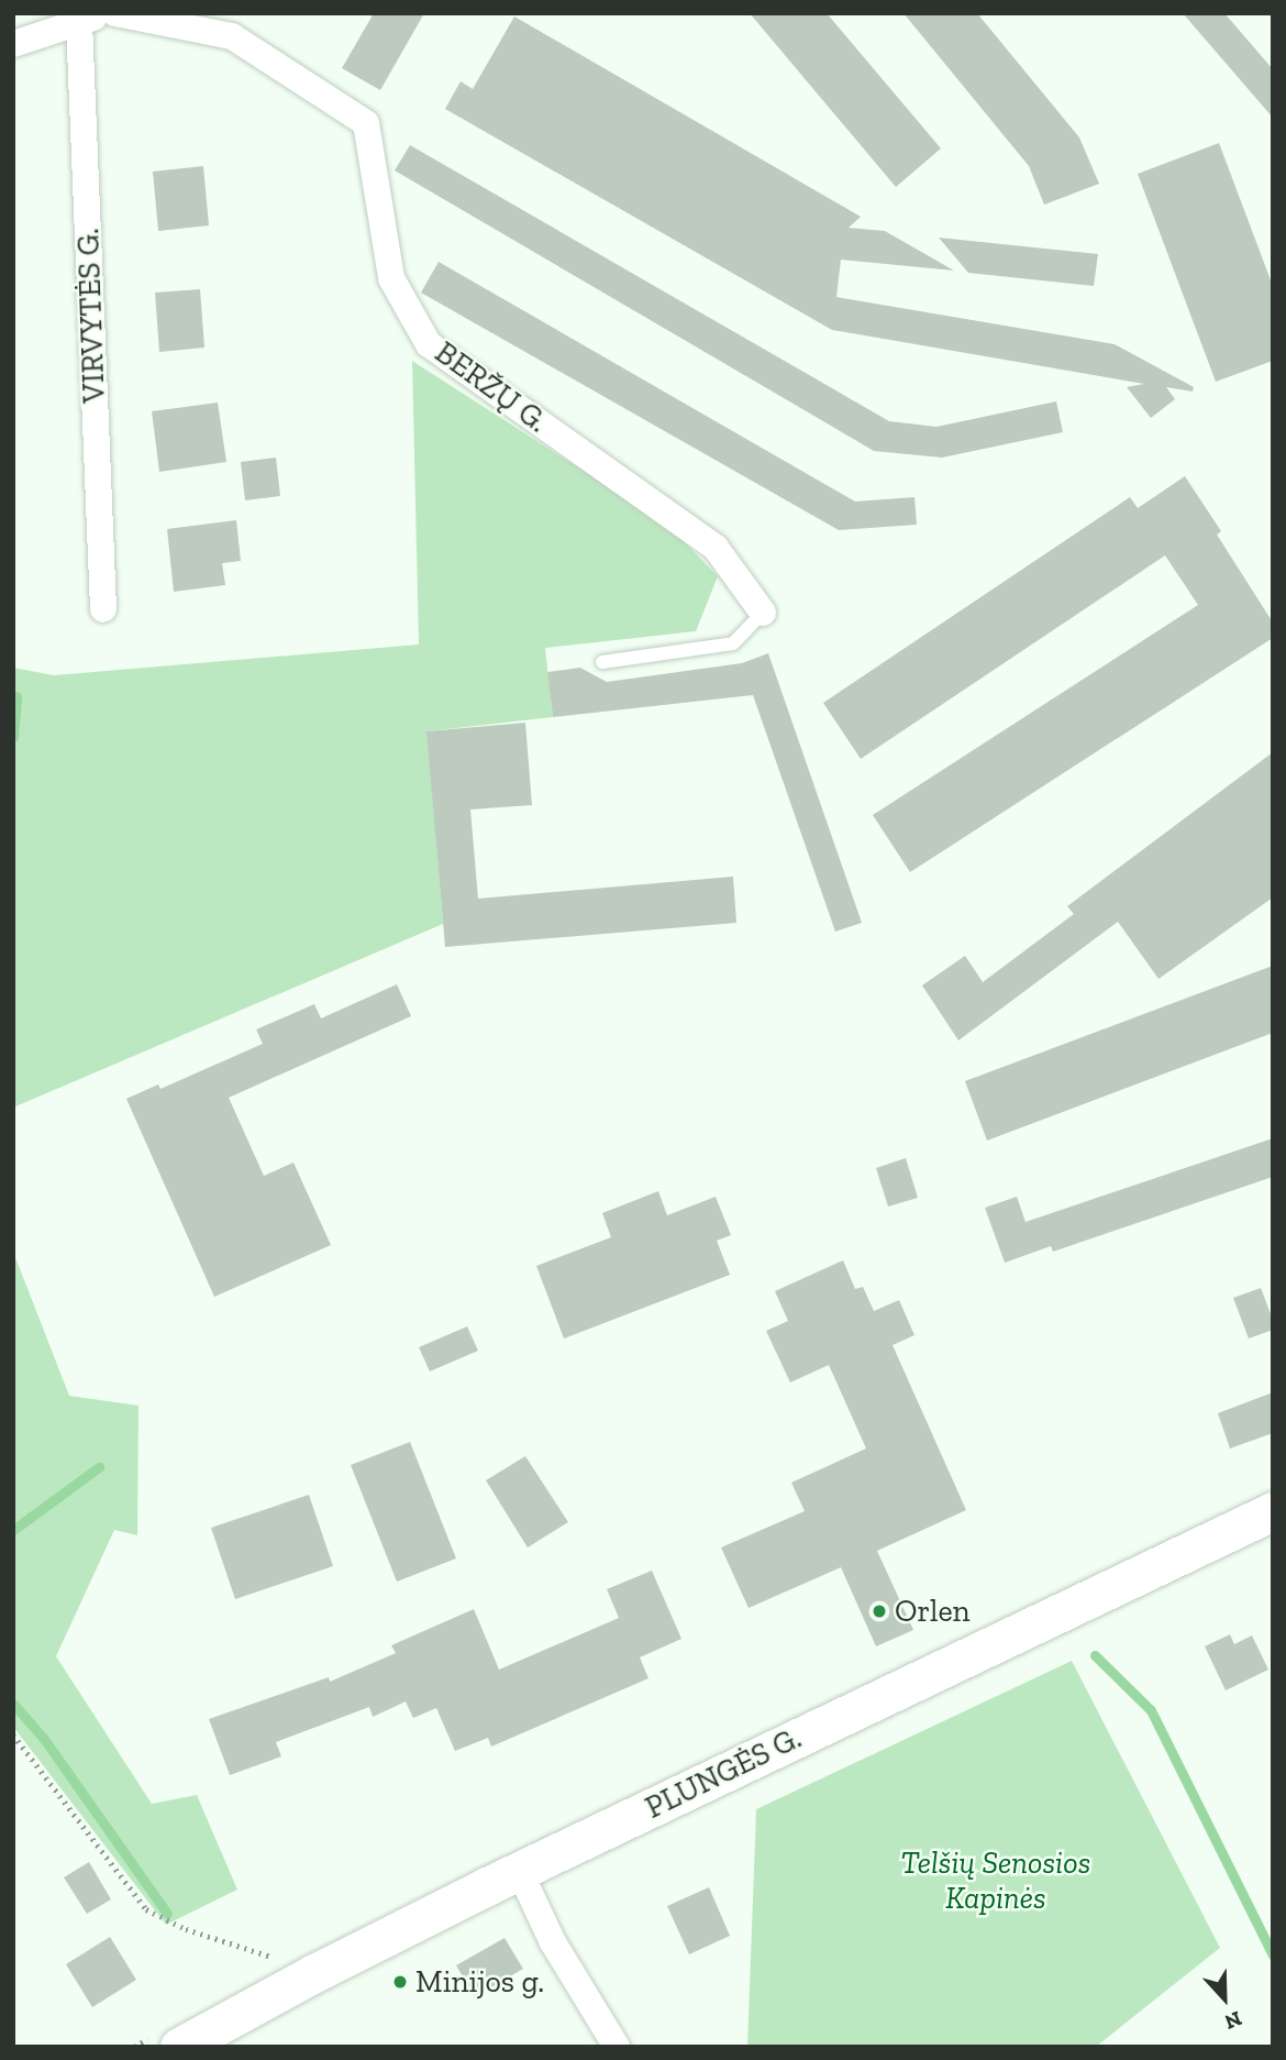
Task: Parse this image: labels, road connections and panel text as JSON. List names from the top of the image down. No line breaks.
{"streets":{"main road":["PLUNGĖS G."],"street":["VIRVYTĖS G.","BERŽŲ G."]},"parks":["Telšių Senosios Kapinės"],"places":["Orlen","Minijos g."],"north":"bottom"}
